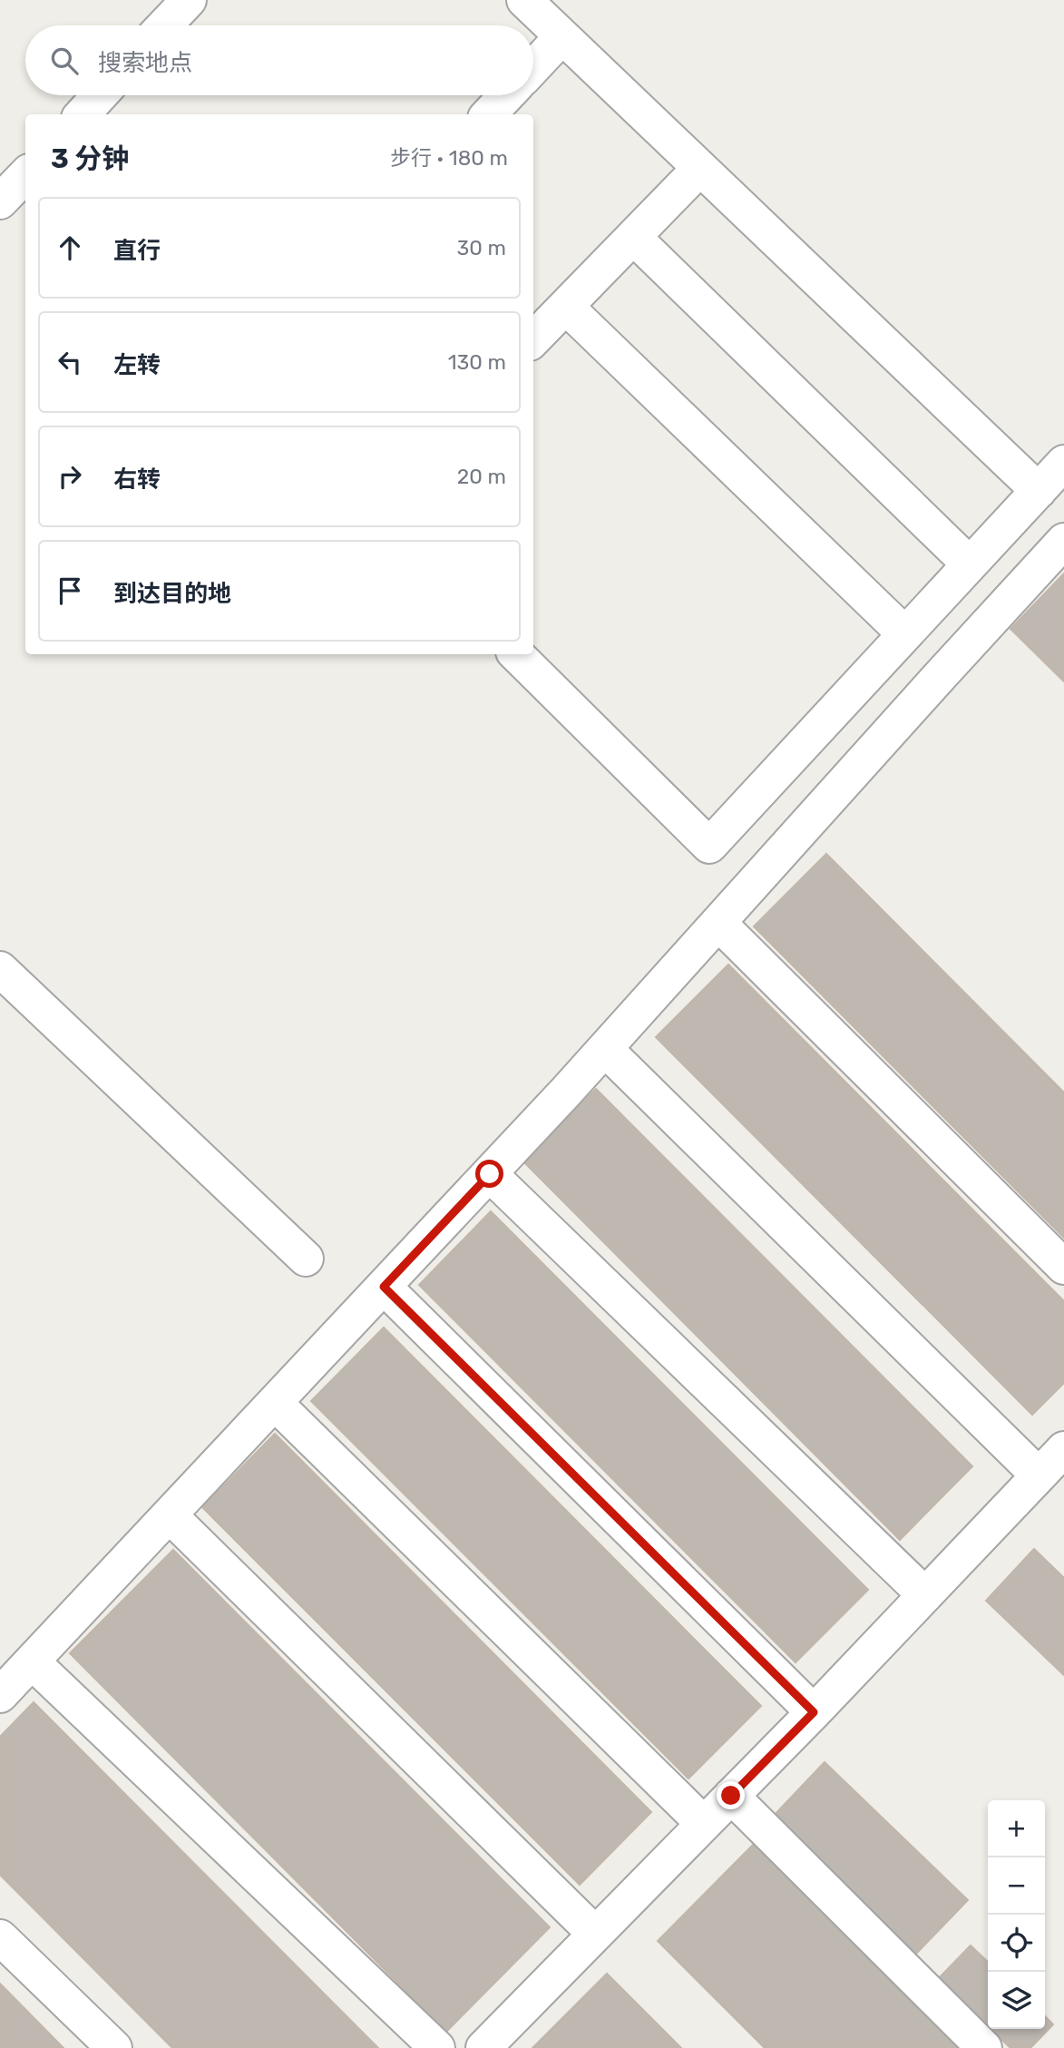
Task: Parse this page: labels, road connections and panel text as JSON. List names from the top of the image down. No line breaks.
{"page":{"search":"搜索地点","heading":["3 分钟","步行 · 180 m"],"list":[["直行","30 m"],["左转","130 m"],["右转","20 m"],"到达目的地"],"map_buttons":["+","−"]}}
